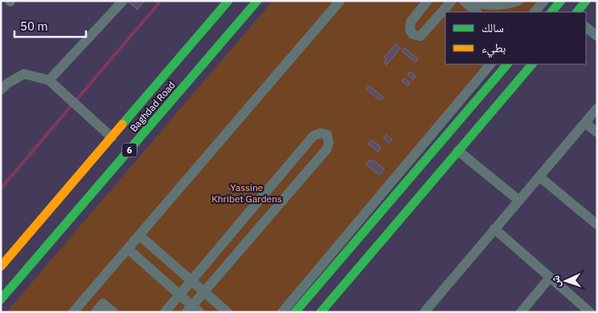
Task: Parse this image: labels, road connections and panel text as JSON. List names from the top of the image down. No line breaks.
{"streets":{"main road":["Baghdad Road","6"]},"parks":["Yassine Khribet Gardens"],"legend":["سالك","بطيء"],"scale_bar":"50 m","north":"left"}
